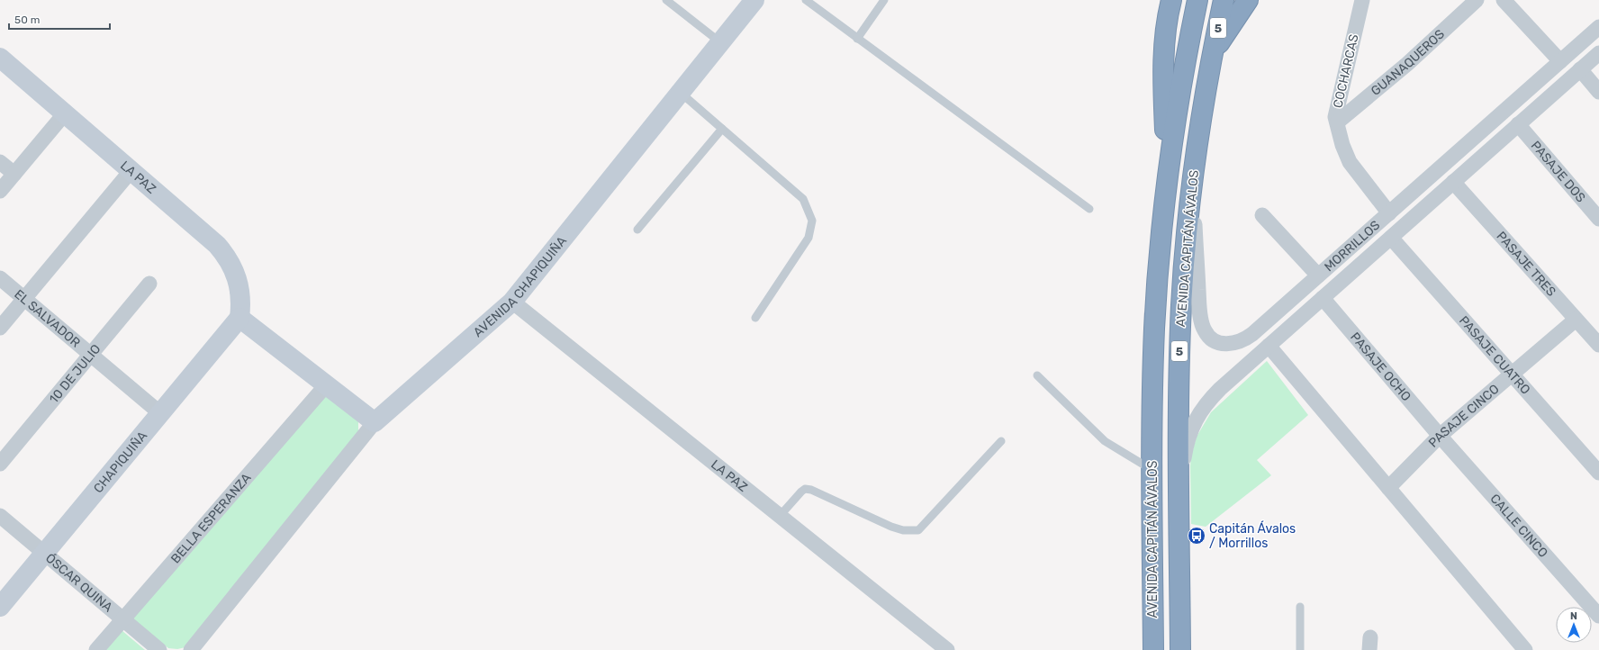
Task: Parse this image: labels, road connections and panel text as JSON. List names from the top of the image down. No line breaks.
{"streets":{"highway":["5","AVENIDA CAPITÁN ÁVALOS"],"street":["GUANAQUEROS","COCHARCAS","PASAJE DOS","LA PAZ","MORRILLOS","PASAJE TRES","AVENIDA CHAPIQUIÑA","EL SALVADOR","PASAJE CUATRO","PASAJE OCHO","10 DE JULIO","PASAJE CINCO","CHAPIQUIÑA","BELLA ESPERANZA","CALLE CINCO","ÓSCAR QUINA"]},"crossings":[["GUANAQUEROS","COCHARCAS"],["COCHARCAS","MORRILLOS"],["PASAJE DOS","MORRILLOS"],["LA PAZ","AVENIDA CHAPIQUIÑA"],["LA PAZ","CHAPIQUIÑA"],["MORRILLOS","AVENIDA CAPITÁN ÁVALOS"],["MORRILLOS","PASAJE TRES"],["MORRILLOS","PASAJE CUATRO"],["MORRILLOS","PASAJE OCHO"],["PASAJE TRES","PASAJE CINCO"],["EL SALVADOR","10 DE JULIO"],["EL SALVADOR","CHAPIQUIÑA"],["PASAJE CUATRO","PASAJE CINCO"],["PASAJE OCHO","PASAJE CINCO"],["PASAJE OCHO","CALLE CINCO"],["PASAJE CINCO","CALLE CINCO"],["CHAPIQUIÑA","ÓSCAR QUINA"],["BELLA ESPERANZA","ÓSCAR QUINA"]],"places":{"bus stop":["Capitán Ávalos / Morrillos"]},"scale_bar":"50 m","north":"top"}
